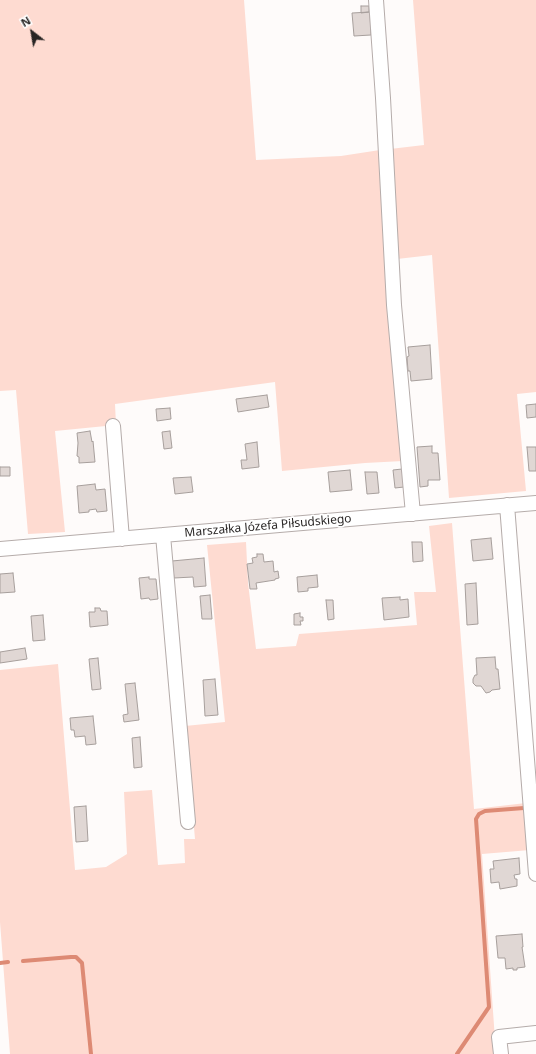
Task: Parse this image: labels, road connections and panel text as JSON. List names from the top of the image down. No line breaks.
{"streets":{"street":["Marszałka Józefa Piłsudskiego"]},"north":"top left"}
